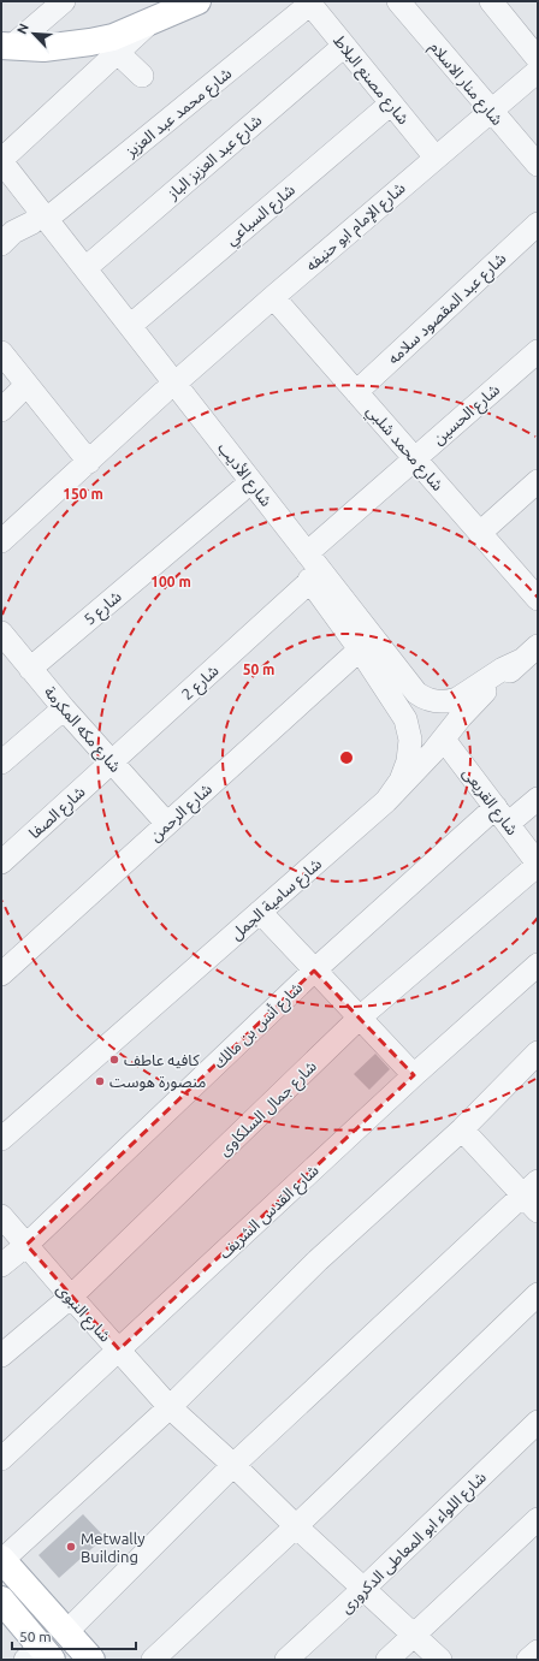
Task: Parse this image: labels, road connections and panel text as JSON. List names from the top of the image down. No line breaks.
{"streets":{"street":["شارع مصنع البلاط","شارع منار الاسلام","شارع محمد عبد العزيز","شارع عبد العزيز الباز","شارع السباعي","شارع الإمام ابو حنيفه","شارع عبد المقصود سلامه","شارع الحسين","شارع محمد شلبي","شارع الأديب","شارع 5","شارع 2","شارع مكه المكرمة","شارع القريعى","شارع الصفا","شارع الرحمن","شارع سامية الجمل","شارع أنس بن مالك","شارع جمال السلكاوى","شارع القدس الشريف","شارع النبوى","شارع اللواء ابو المعاطى الدكرورى"]},"crossings":[["شارع مصنع البلاط","شارع محمد عبد العزيز"],["شارع مصنع البلاط","شارع عبد العزيز الباز"],["شارع مصنع البلاط","شارع السباعي"],["شارع مصنع البلاط","شارع الإمام ابو حنيفه"],["شارع منار الاسلام","شارع الإمام ابو حنيفه"],["شارع محمد عبد العزيز","شارع الأديب"],["شارع عبد العزيز الباز","شارع الأديب"],["شارع السباعي","شارع الأديب"],["شارع الإمام ابو حنيفه","شارع محمد شلبي"],["شارع الإمام ابو حنيفه","شارع الأديب"],["شارع عبد المقصود سلامه","شارع محمد شلبي"],["شارع الحسين","شارع محمد شلبي"],["شارع الحسين","شارع الأديب"],["شارع الأديب","شارع 5"],["شارع الأديب","شارع 2"],["شارع الأديب","شارع الرحمن"],["شارع الأديب","شارع سامية الجمل"],["شارع 5","شارع مكه المكرمة"],["شارع 2","شارع مكه المكرمة"],["شارع 2","شارع الصفا"],["شارع مكه المكرمة","شارع الصفا"],["شارع مكه المكرمة","شارع الرحمن"],["شارع القريعى","شارع سامية الجمل"],["شارع القريعى","شارع أنس بن مالك"],["شارع القريعى","شارع جمال السلكاوى"],["شارع أنس بن مالك","شارع النبوى"],["شارع جمال السلكاوى","شارع النبوى"],["شارع القدس الشريف","شارع النبوى"],["شارع النبوى","شارع اللواء ابو المعاطى الدكرورى"]],"places":["كافيه عاطف","منصورة هوست","Metwally Building"],"scale_bar":"50 m","north":"top left","rings":["150 m","100 m","50 m"]}
